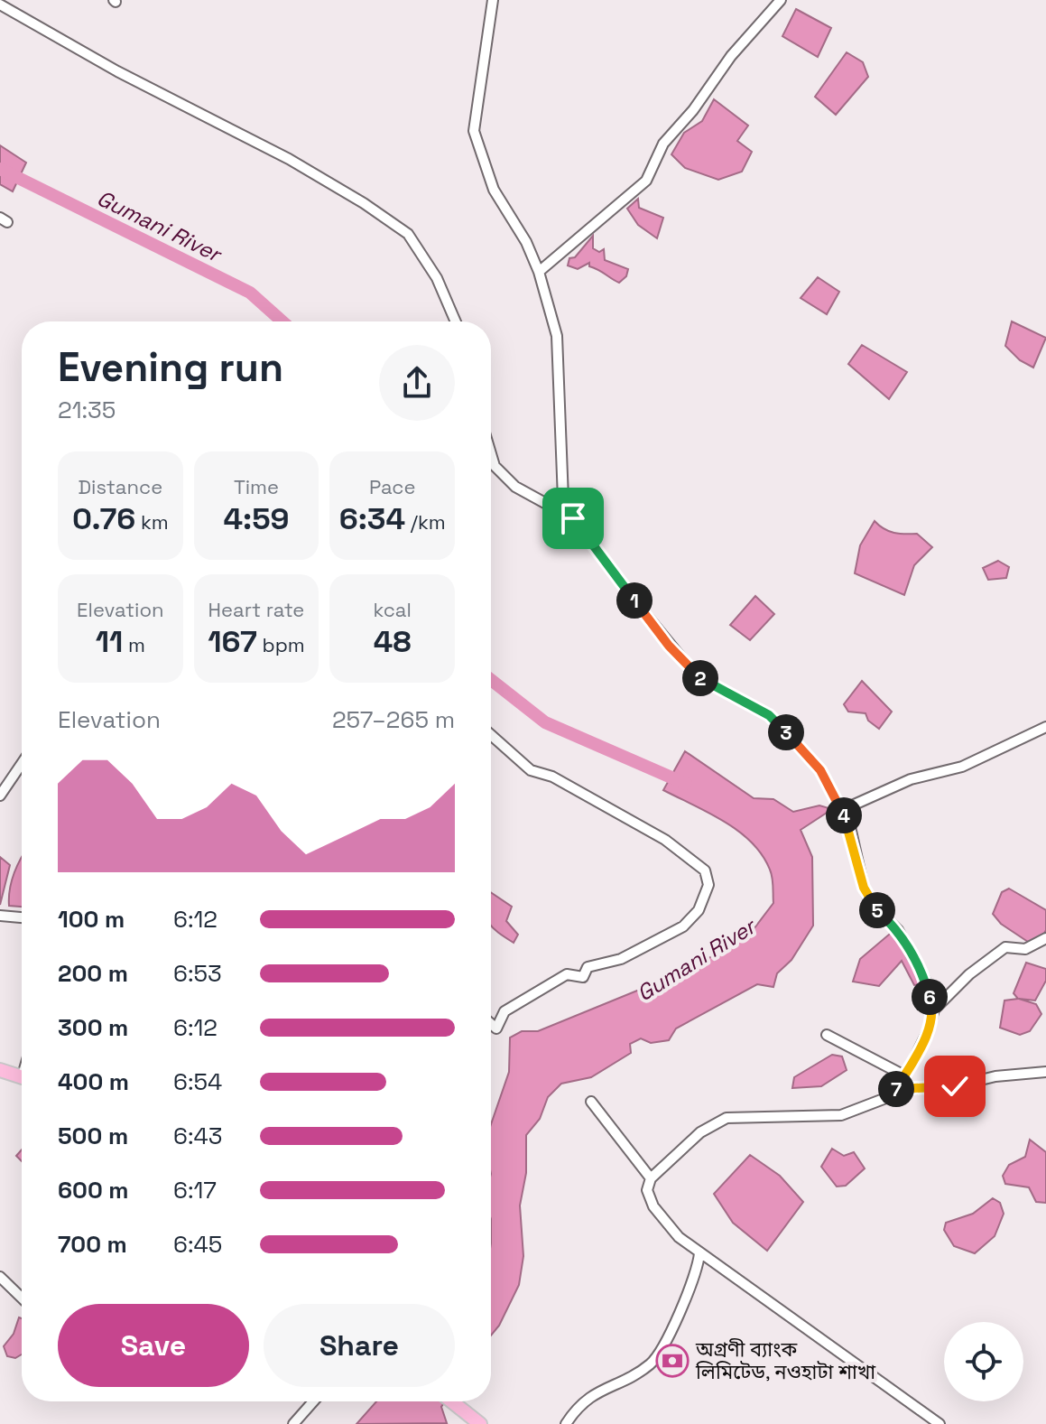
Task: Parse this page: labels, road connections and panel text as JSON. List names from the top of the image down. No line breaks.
{"water":["Gumani River"],"places":{"bank":["অগ্রণী ব্যাংক লিমিটেড, নওহাটা শাখা"]},"page":{"heading":["Evening run","21:35"],"stats":[["Distance","0.76 km"],["Time","4:59"],["Pace","6:34 /km"],["Elevation","11 m"],["Heart rate","167 bpm"],["kcal","48"]],"pins":["1","2","3","4","5","6","7"],"chart":["Elevation","257–265 m"],"list":[{"name":"100 m","note":"6:12"},{"name":"200 m","note":"6:53"},{"name":"300 m","note":"6:12"},{"name":"400 m","note":"6:54"},{"name":"500 m","note":"6:43"},{"name":"600 m","note":"6:17"},{"name":"700 m","note":"6:45"}],"buttons":["Save","Share"]}}
